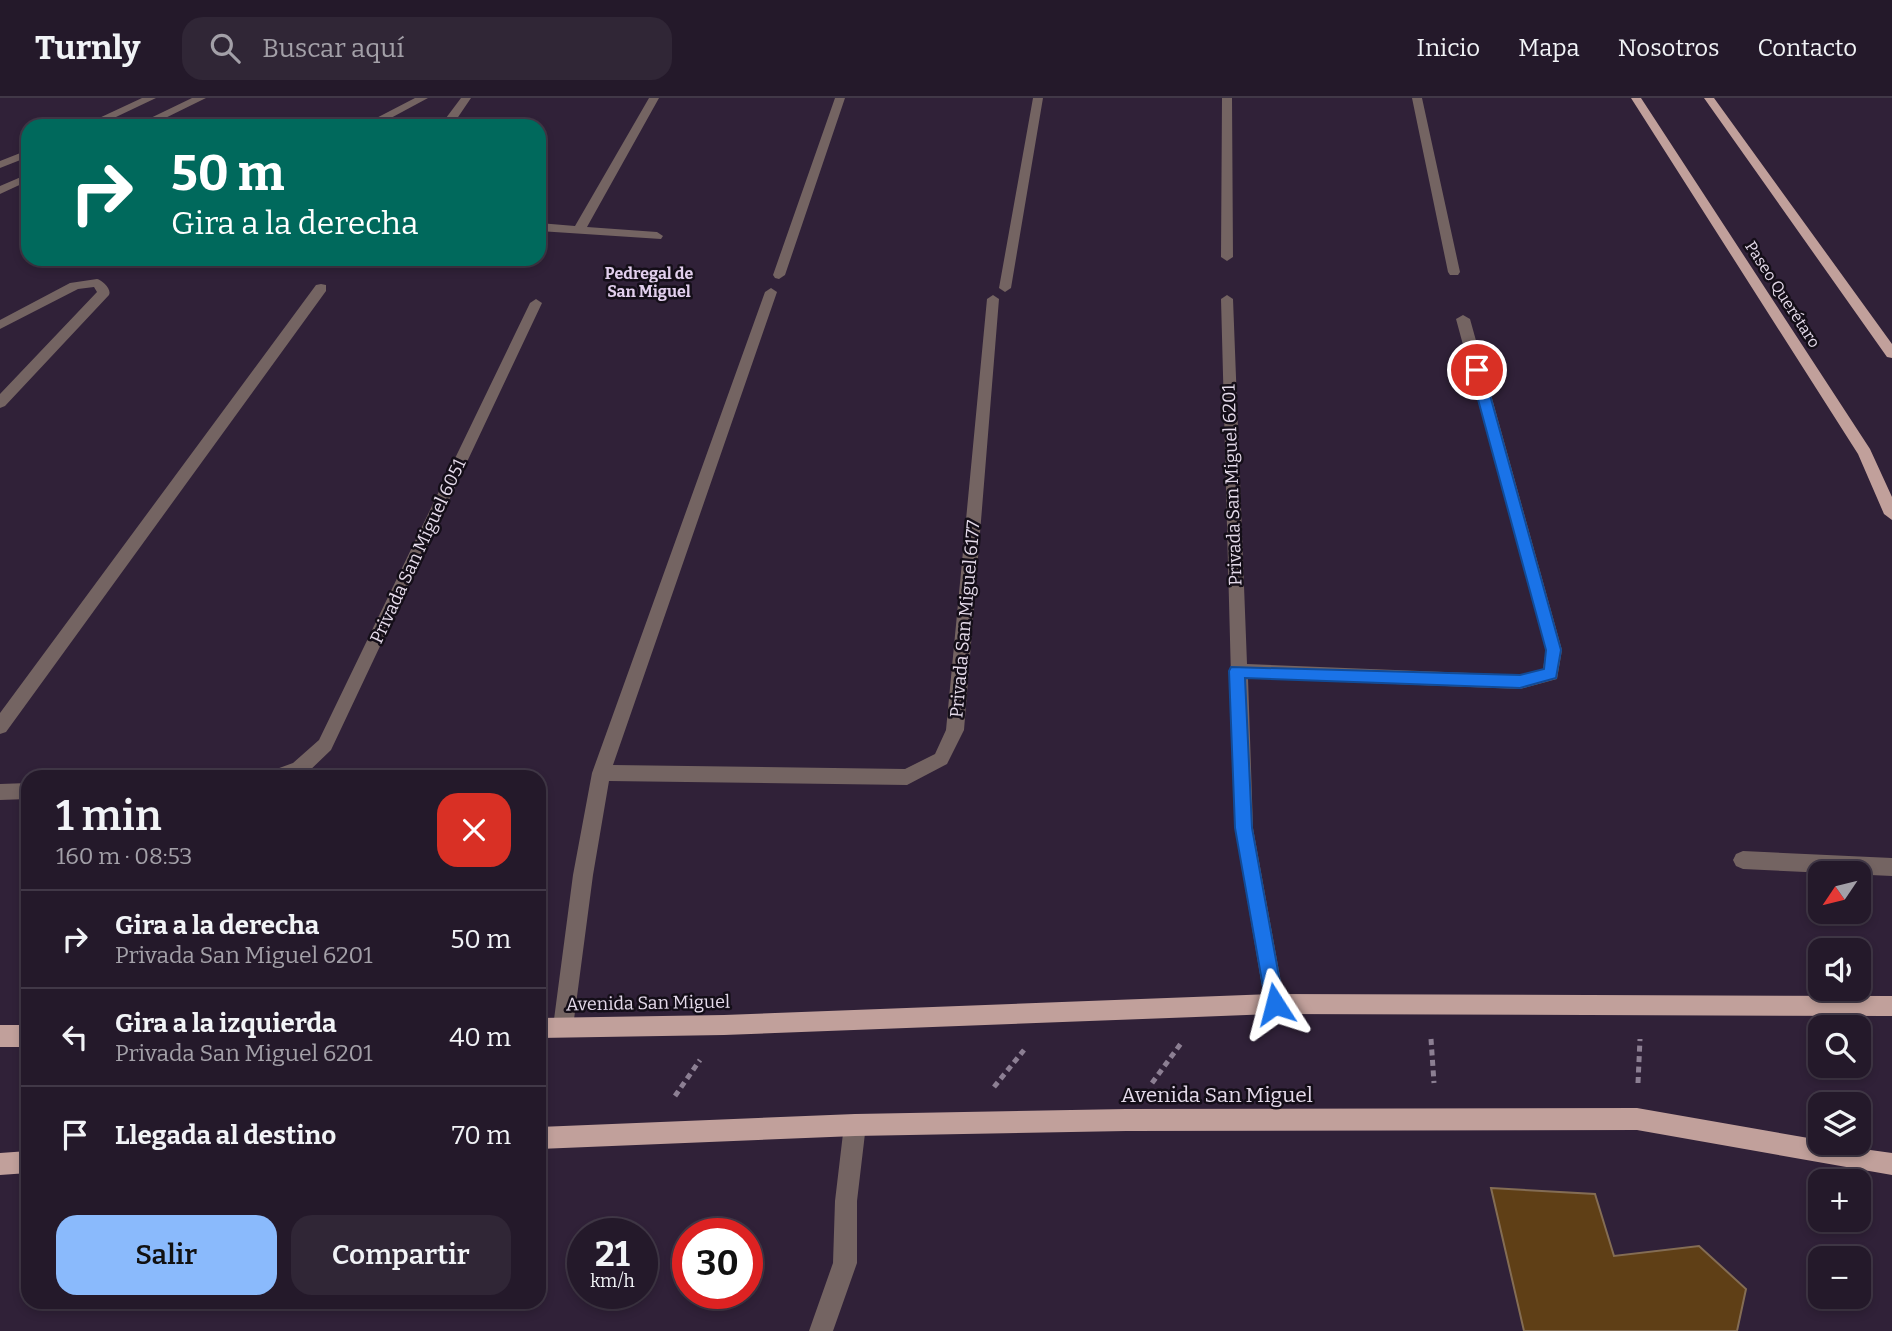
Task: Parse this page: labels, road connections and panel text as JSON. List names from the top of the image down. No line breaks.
{"streets":{"main road":["Paseo Querétaro","Avenida San Miguel"],"street":["Privada San Miguel 6201","Privada San Miguel 6051","Privada San Miguel 6177"]},"crossings":[["Privada San Miguel 6201","Avenida San Miguel"]],"districts":["Pedregal de San Miguel"],"north":"bottom left","page":{"header":"Turnly","search":"Buscar aquí","nav":["Inicio","Mapa","Nosotros","Contacto"],"turn":["50 m","Gira a la derecha"],"heading":["1 min","160 m · 08:53"],"map_buttons":["+","−"],"list":[{"name":"Gira a la derecha","note":"Privada San Miguel 6201","value":"50 m"},{"name":"Gira a la izquierda","note":"Privada San Miguel 6201","value":"40 m"},{"name":"Llegada al destino","value":"70 m"}],"buttons":["Salir","Compartir"],"speed":"21 km/h","limit":"30"}}
